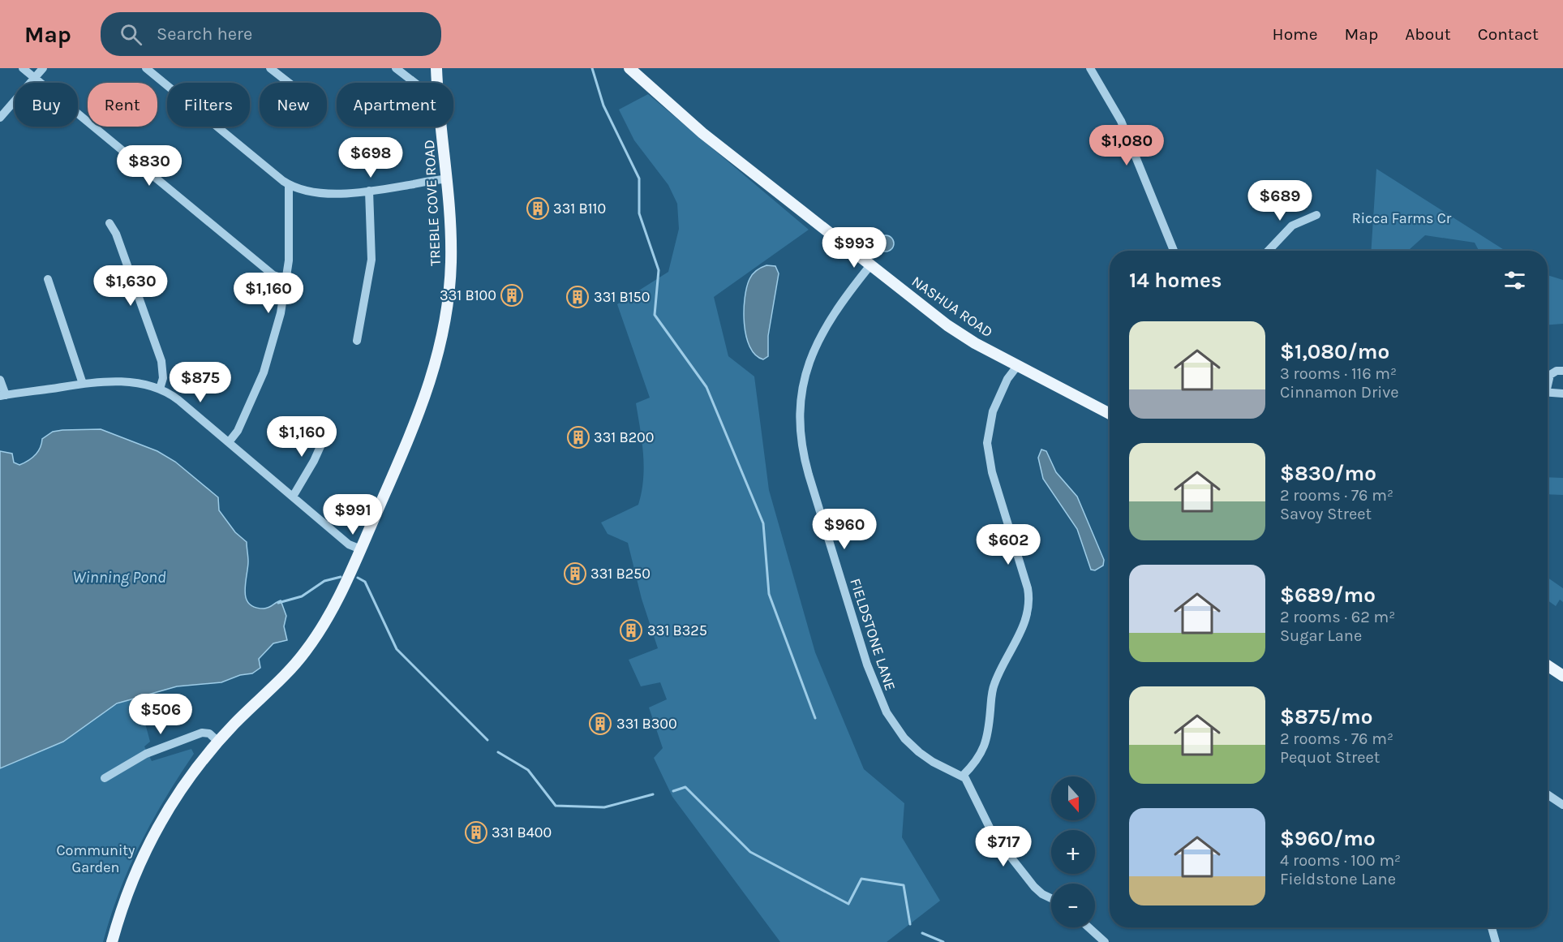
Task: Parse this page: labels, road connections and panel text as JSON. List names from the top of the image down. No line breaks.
{"streets":{"main road":["TREBLE COVE ROAD","NASHUA ROAD"],"street":["FIELDSTONE LANE"]},"crossings":[["NASHUA ROAD","FIELDSTONE LANE"]],"water":["Winning Pond"],"parks":["Ricca Farms Cr","Community Garden"],"places":{"building":["331 B110","331 B100","331 B150","331 B200","331 B250","331 B325","331 B300","331 B400"]},"north":"bottom","page":{"header":"Map","search":"Search here","nav":["Home","Map","About","Contact"],"chip":["Buy","Rent","Filters","New","Apartment"],"price":["$1,080","$698","$830","$689","$993","$1,630","$1,160","$875","$1,160","$991","$960","$602","$506","$717"],"heading":"14 homes","list":[{"name":"$1,080/mo","note":"3 rooms · 116 m² · Cinnamon Drive"},{"name":"$830/mo","note":"2 rooms · 76 m² · Savoy Street"},{"name":"$689/mo","note":"2 rooms · 62 m² · Sugar Lane"},{"name":"$875/mo","note":"2 rooms · 76 m² · Pequot Street"},{"name":"$960/mo","note":"4 rooms · 100 m² · Fieldstone Lane"}],"map_buttons":["+","−"]}}
